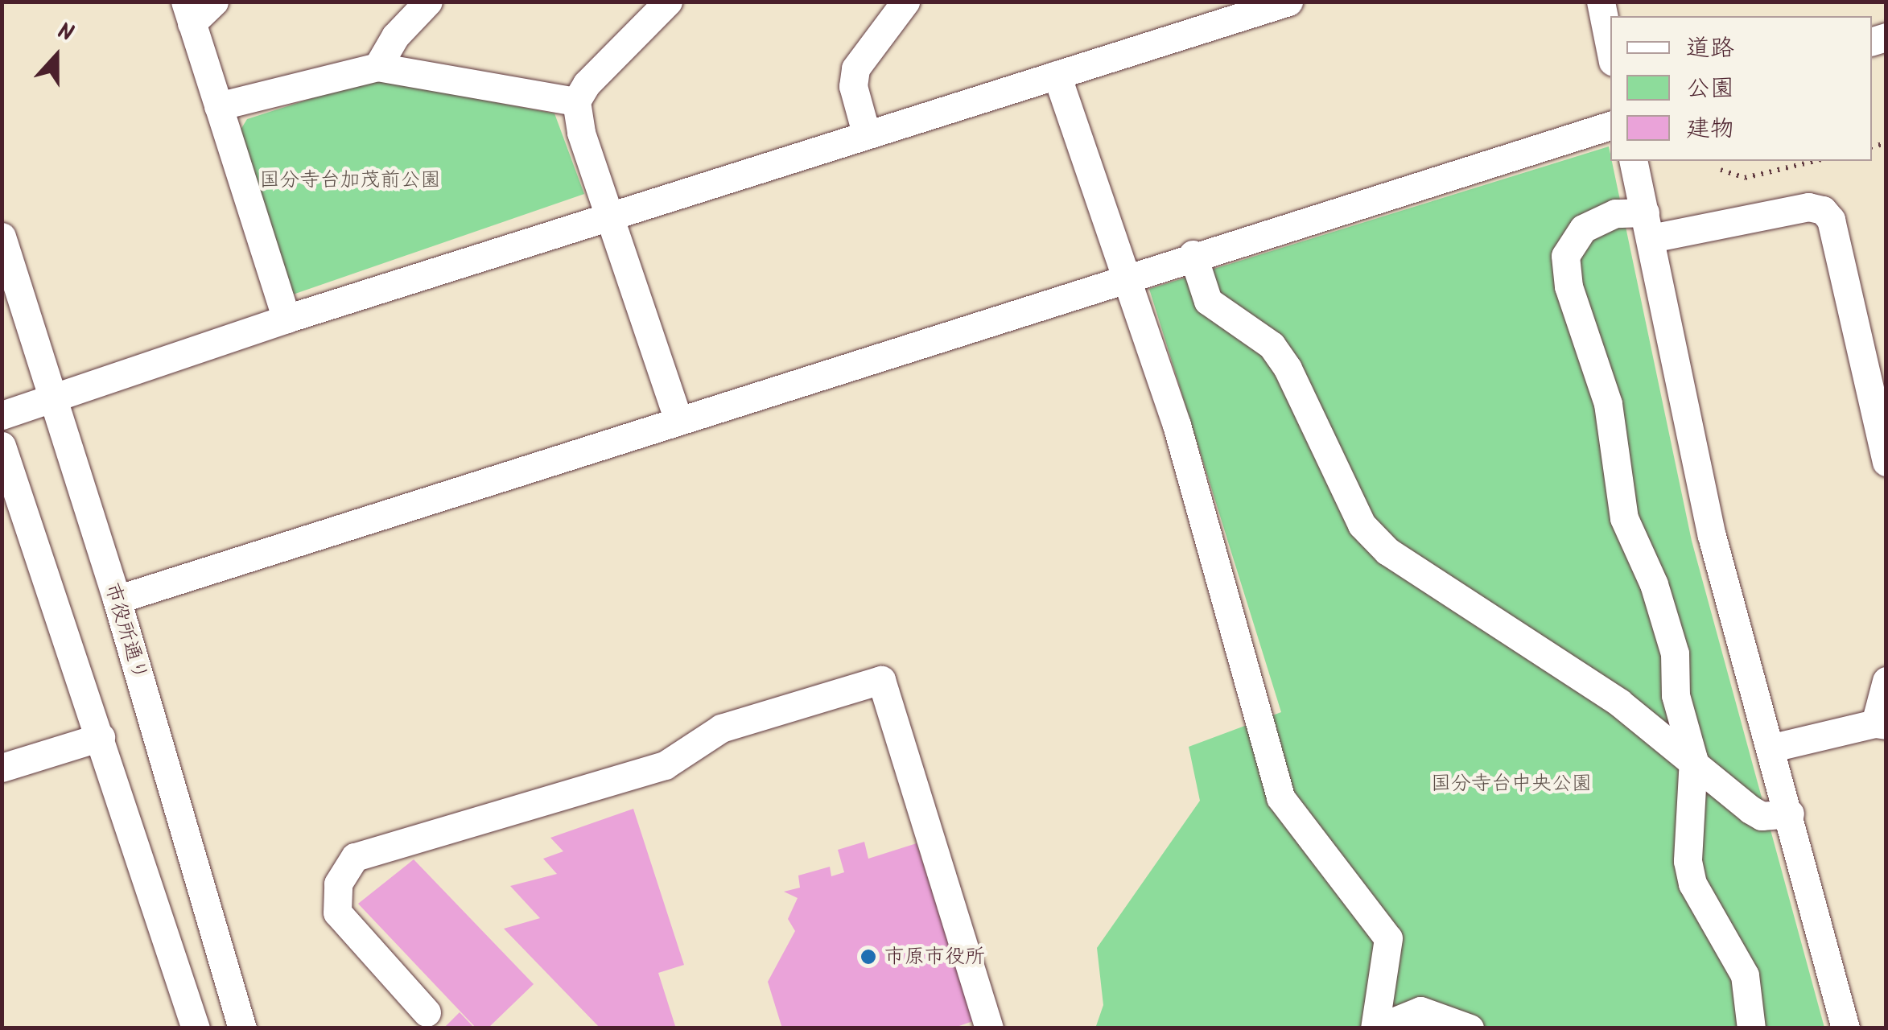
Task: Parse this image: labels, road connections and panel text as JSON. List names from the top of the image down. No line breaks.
{"streets":{"street":["市役所通り"]},"parks":["国分寺台加茂前公園","国分寺台中央公園"],"places":["市原市役所"],"legend":["道路","公園","建物"],"north":"top"}
